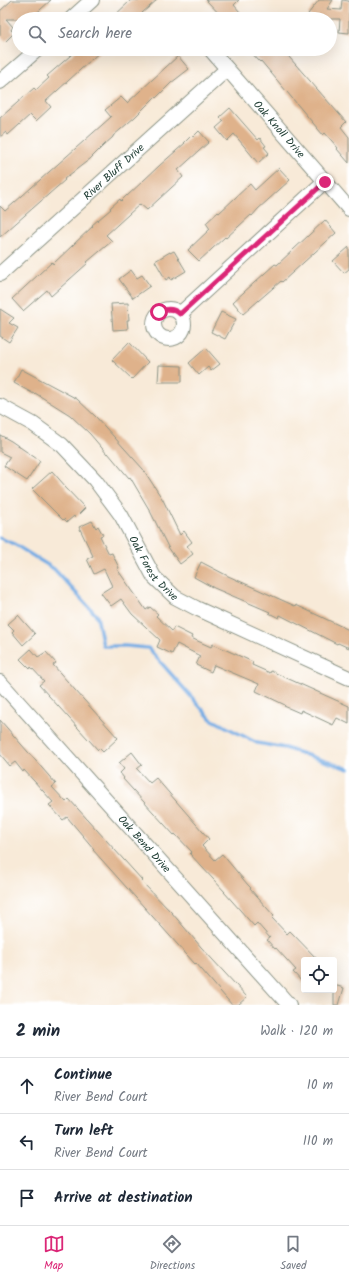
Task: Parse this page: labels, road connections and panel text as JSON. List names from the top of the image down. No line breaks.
{"streets":{"street":["Oak Knoll Drive","River Bluff Drive","Oak Forest Drive","Oak Bend Drive"]},"crossings":[["Oak Knoll Drive","River Bluff Drive"]],"page":{"search":"Search here","heading":["2 min","Walk · 120 m"],"list":[["Continue","River Bend Court","10 m"],["Turn left","River Bend Court","110 m"],"Arrive at destination"],"nav":["Map","Directions","Saved"]}}
